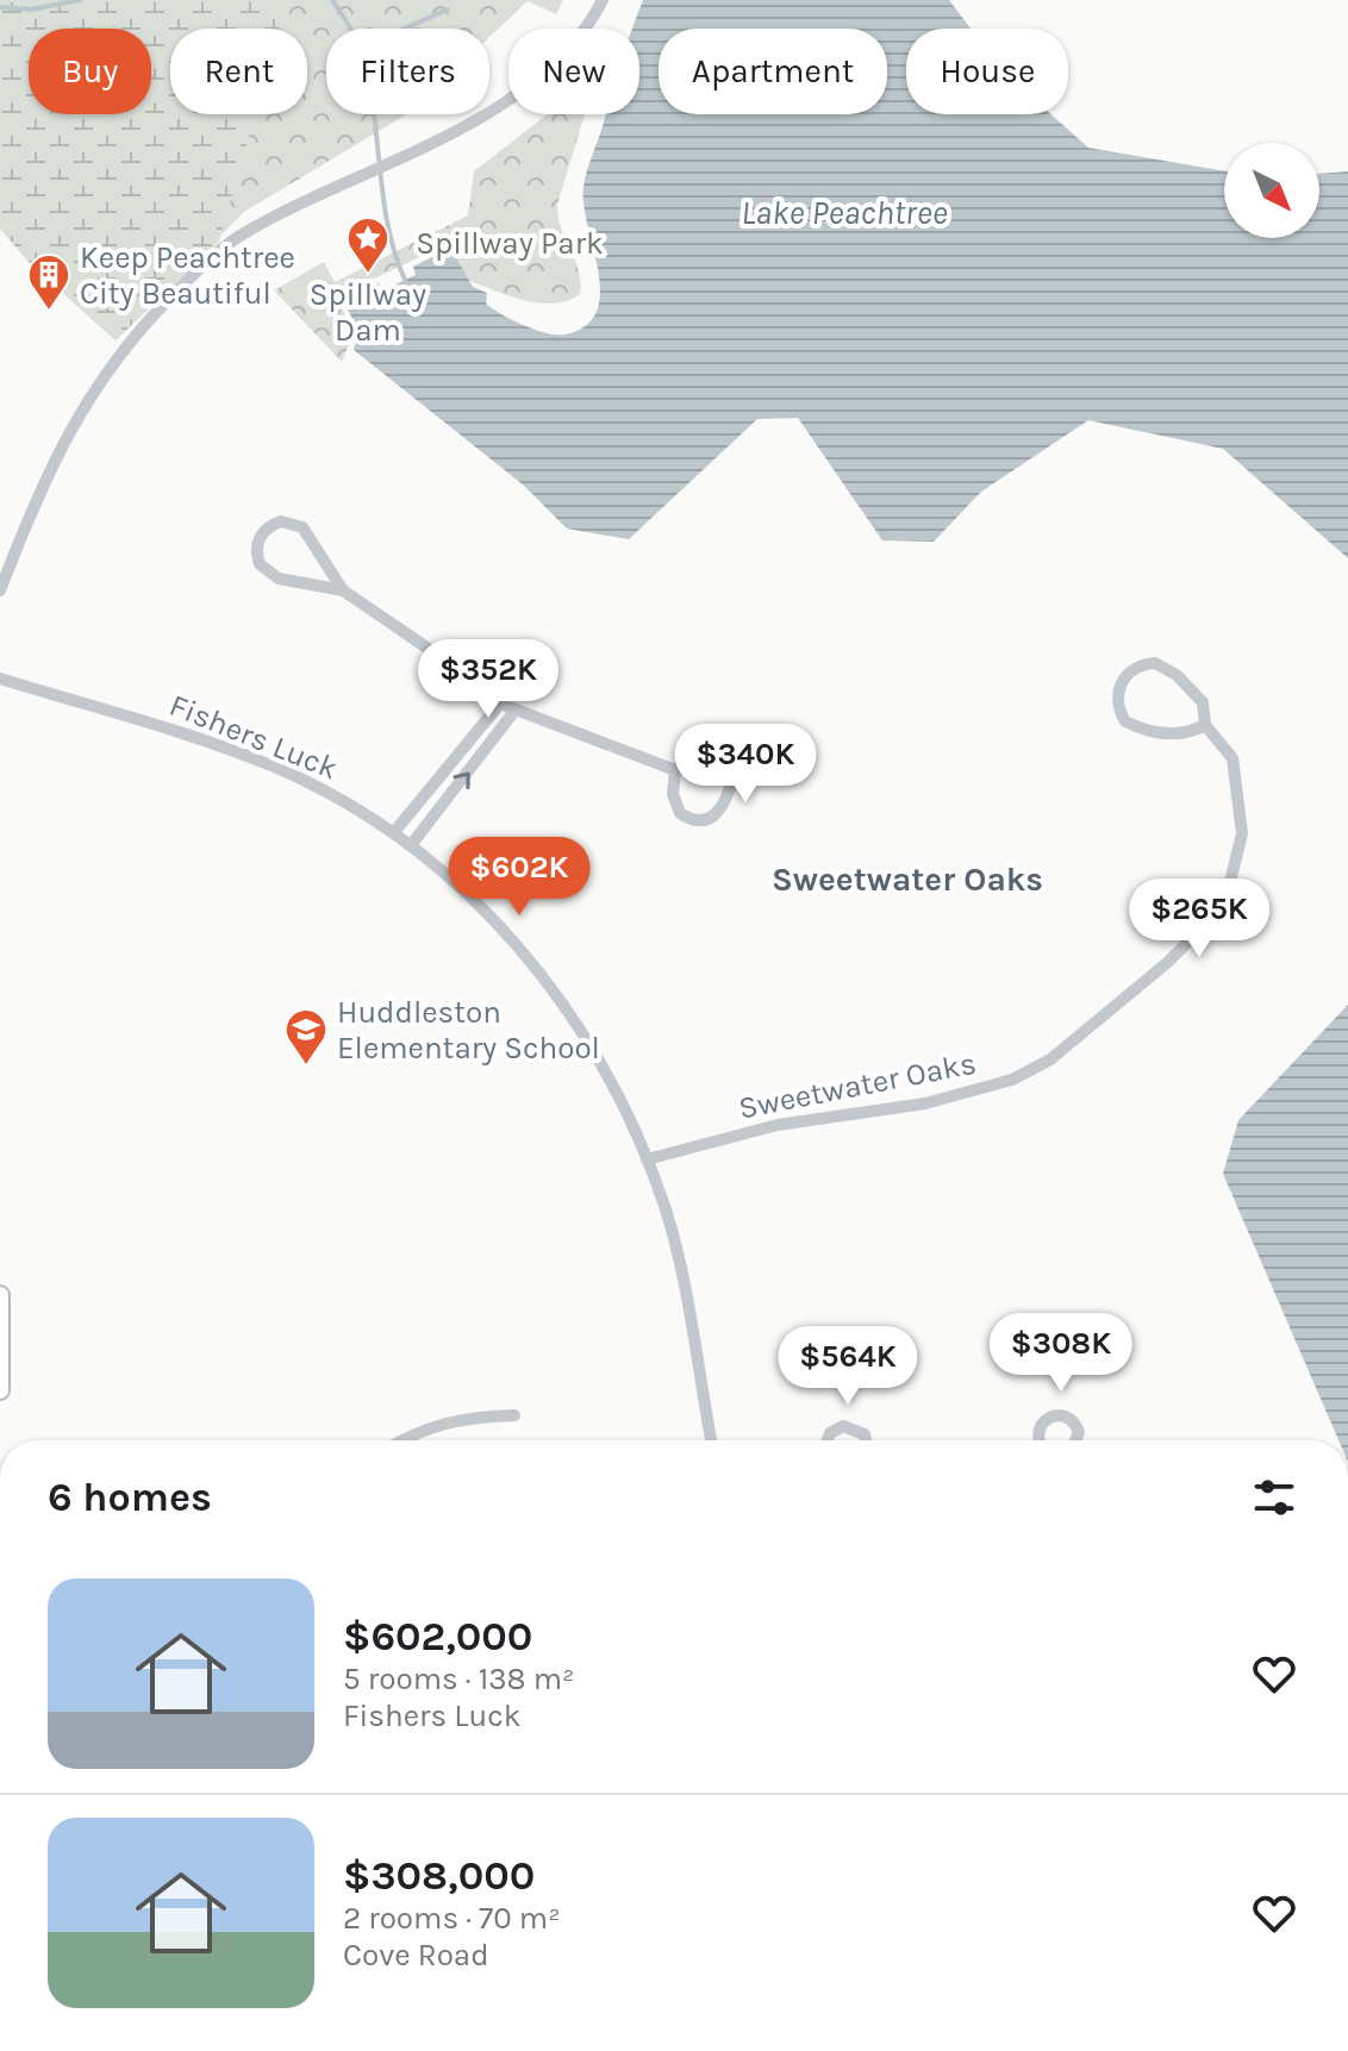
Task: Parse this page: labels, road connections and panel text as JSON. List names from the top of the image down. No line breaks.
{"streets":{"street":["Fishers Luck","Sweetwater Oaks"]},"crossings":[["Fishers Luck","Sweetwater Oaks"]],"districts":["Sweetwater Oaks"],"water":["Lake Peachtree"],"parks":["Spillway Park"],"places":{"place":["Spillway Dam"],"building":["Keep Peachtree City Beautiful"],"school or university":["Huddleston Elementary School"]},"north":"bottom right","page":{"chip":["Buy","Rent","Filters","New","Apartment","House"],"price":["$352K","$340K","$602K","$265K","$308K","$564K"],"heading":"6 homes","list":[{"name":"$602,000","note":"5 rooms · 138 m² · Fishers Luck"},{"name":"$308,000","note":"2 rooms · 70 m² · Cove Road"}]}}
